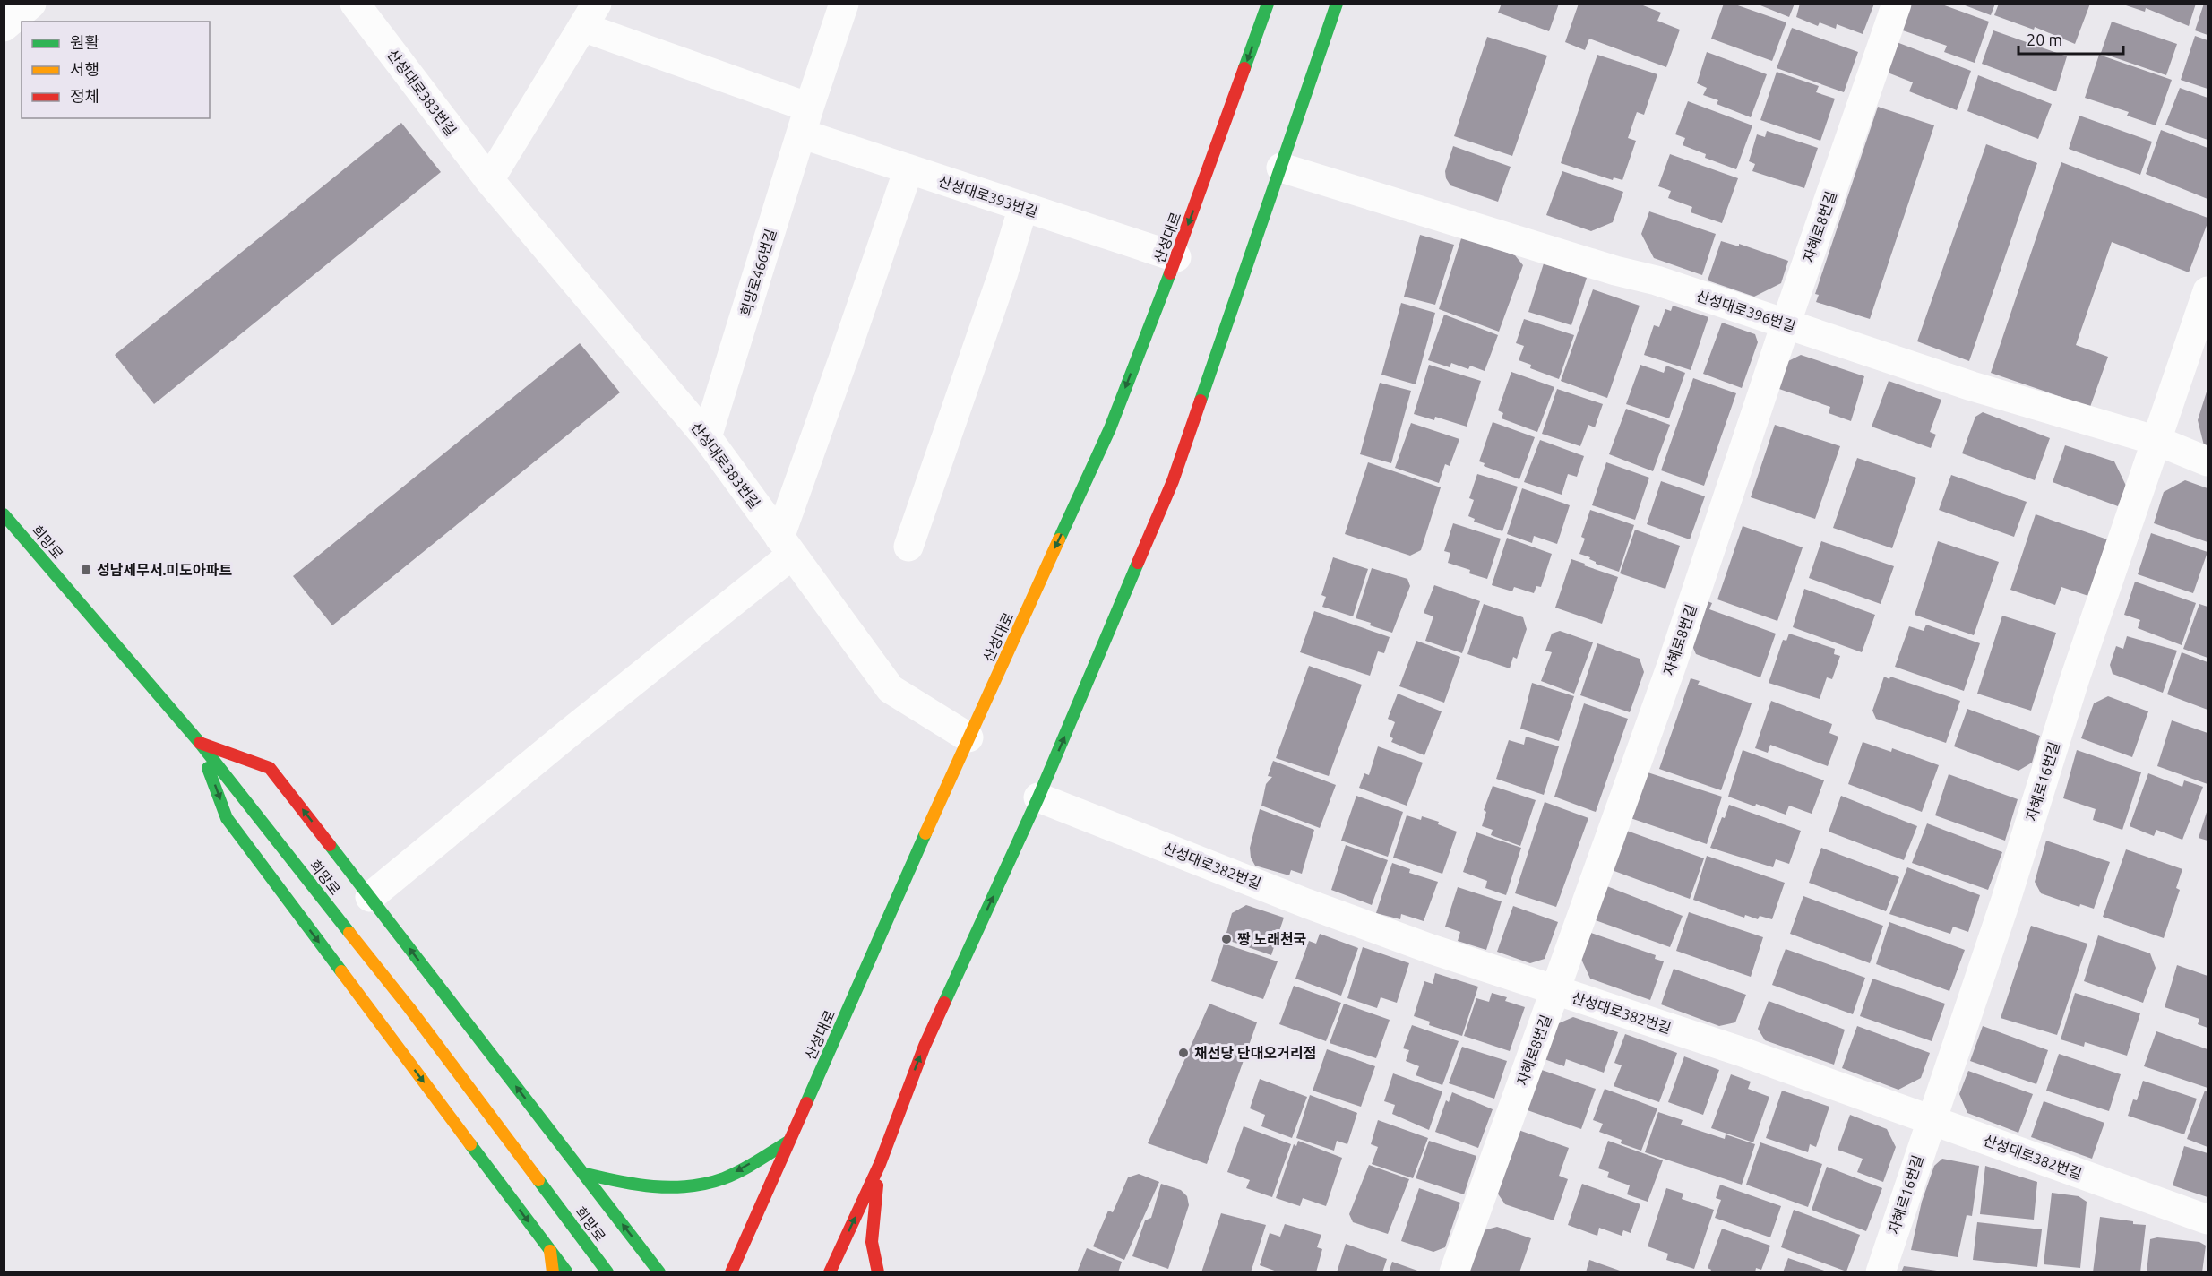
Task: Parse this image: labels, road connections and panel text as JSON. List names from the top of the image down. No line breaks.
{"streets":{"main road":["산성대로","희망로"],"street":["산성대로383번길","산성대로393번길","자혜로8번길","희망로466번길","산성대로396번길","자혜로16번길","산성대로382번길"]},"crossings":[["산성대로383번길","산성대로"],["산성대로383번길","희망로466번길"],["산성대로393번길","산성대로"],["산성대로393번길","희망로466번길"],["자혜로8번길","산성대로396번길"],["자혜로8번길","산성대로382번길"],["산성대로396번길","자혜로16번길"],["자혜로16번길","산성대로382번길"]],"places":{"transit":["성남세무서.미도아파트"],"other":["짱 노래천국","채선당 단대오거리점"]},"legend":["원활","서행","정체"],"scale_bar":"20 m"}
